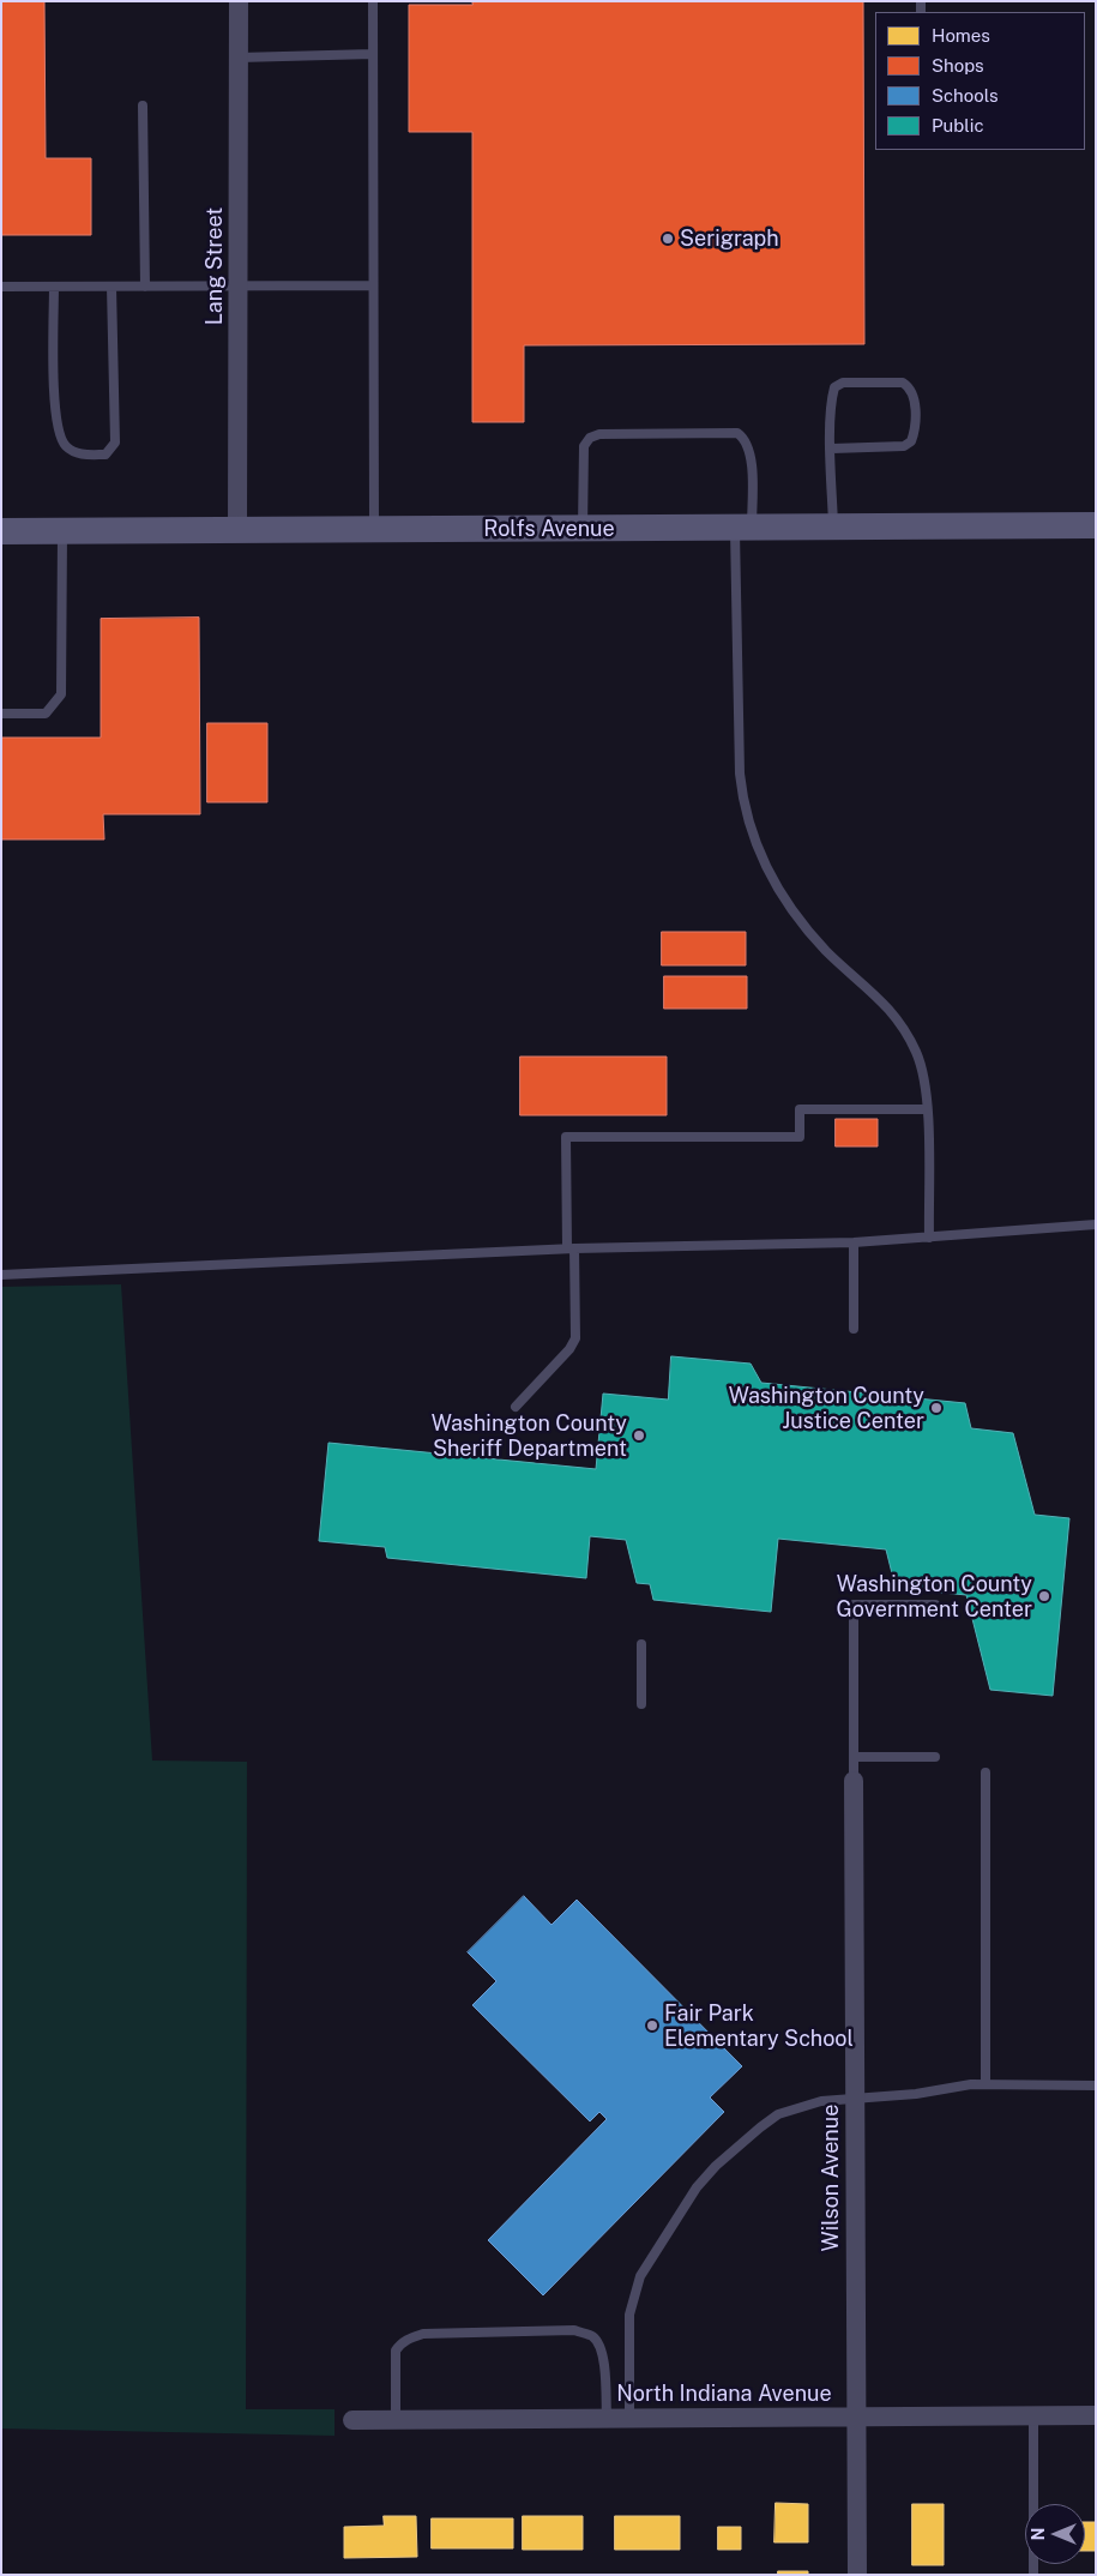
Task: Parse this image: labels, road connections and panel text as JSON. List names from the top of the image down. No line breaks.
{"streets":{"street":["Lang Street","Rolfs Avenue","Wilson Avenue","North Indiana Avenue"]},"crossings":[["Lang Street","Rolfs Avenue"],["Wilson Avenue","North Indiana Avenue"]],"places":["Serigraph","Washington County Justice Center","Washington County Sheriff Department","Washington County Government Center","Fair Park Elementary School"],"legend":["Homes","Shops","Schools","Public"],"north":"left"}
